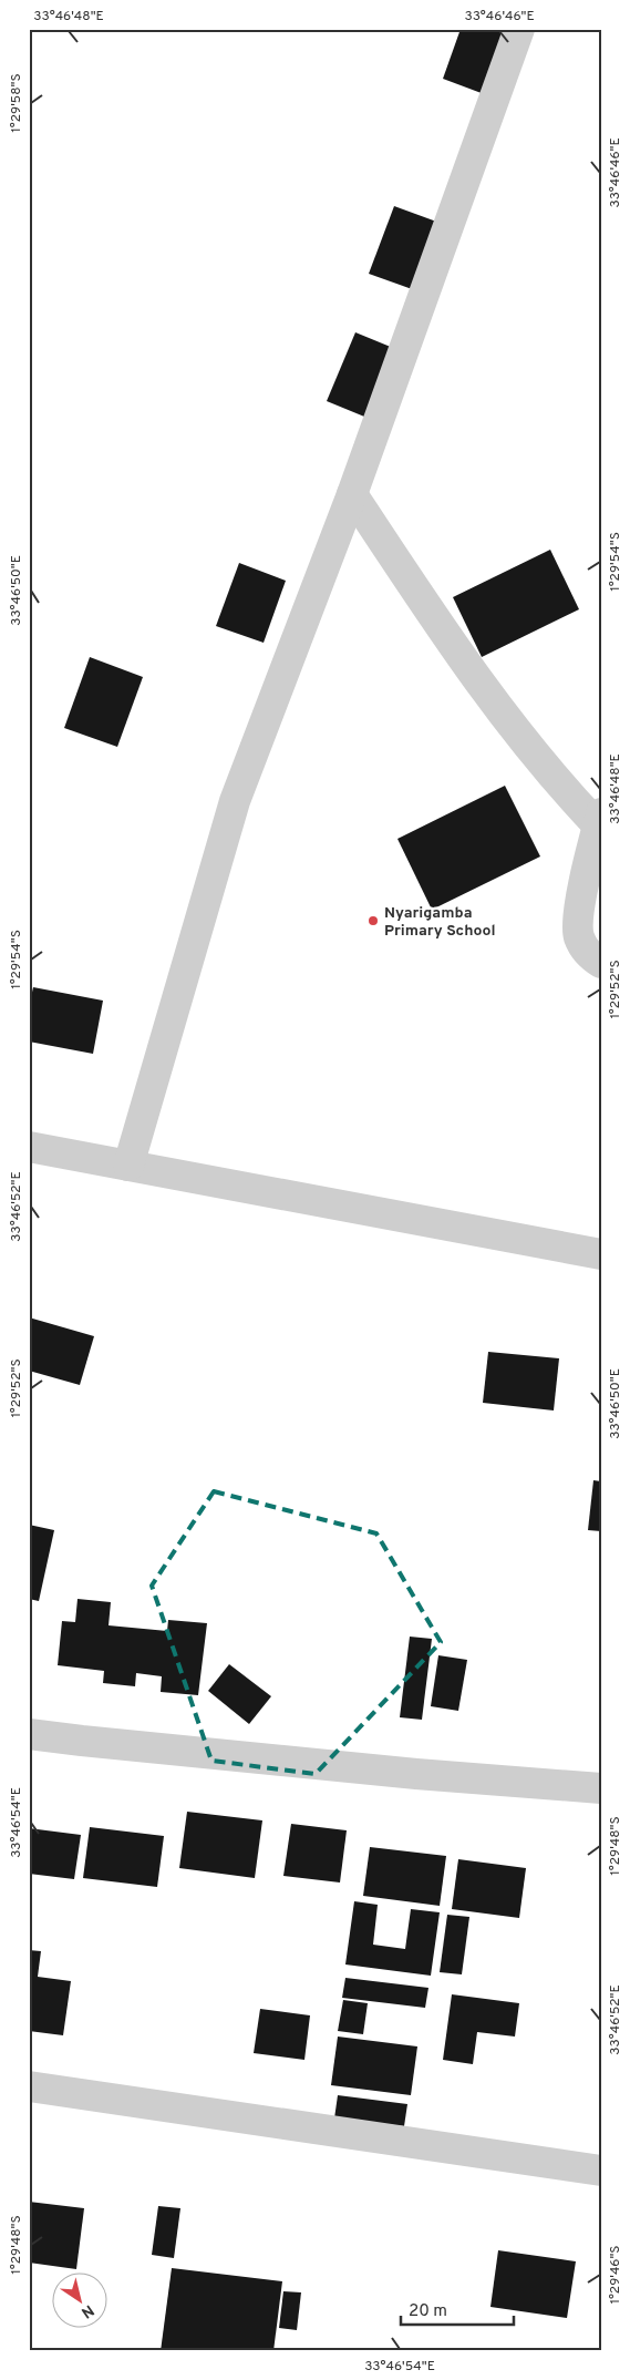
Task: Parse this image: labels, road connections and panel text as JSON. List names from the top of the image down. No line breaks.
{"places":["Nyarigamba Primary School"],"scale_bar":"20 m","north":"bottom right","coordinates":["33°46'48\"E","33°46'46\"E","1°29'58\"S","1°29'54\"S","33°46'50\"E","1°29'52\"S","33°46'52\"E","33°46'54\"E","1°29'48\"S","1°29'46\"S"]}
